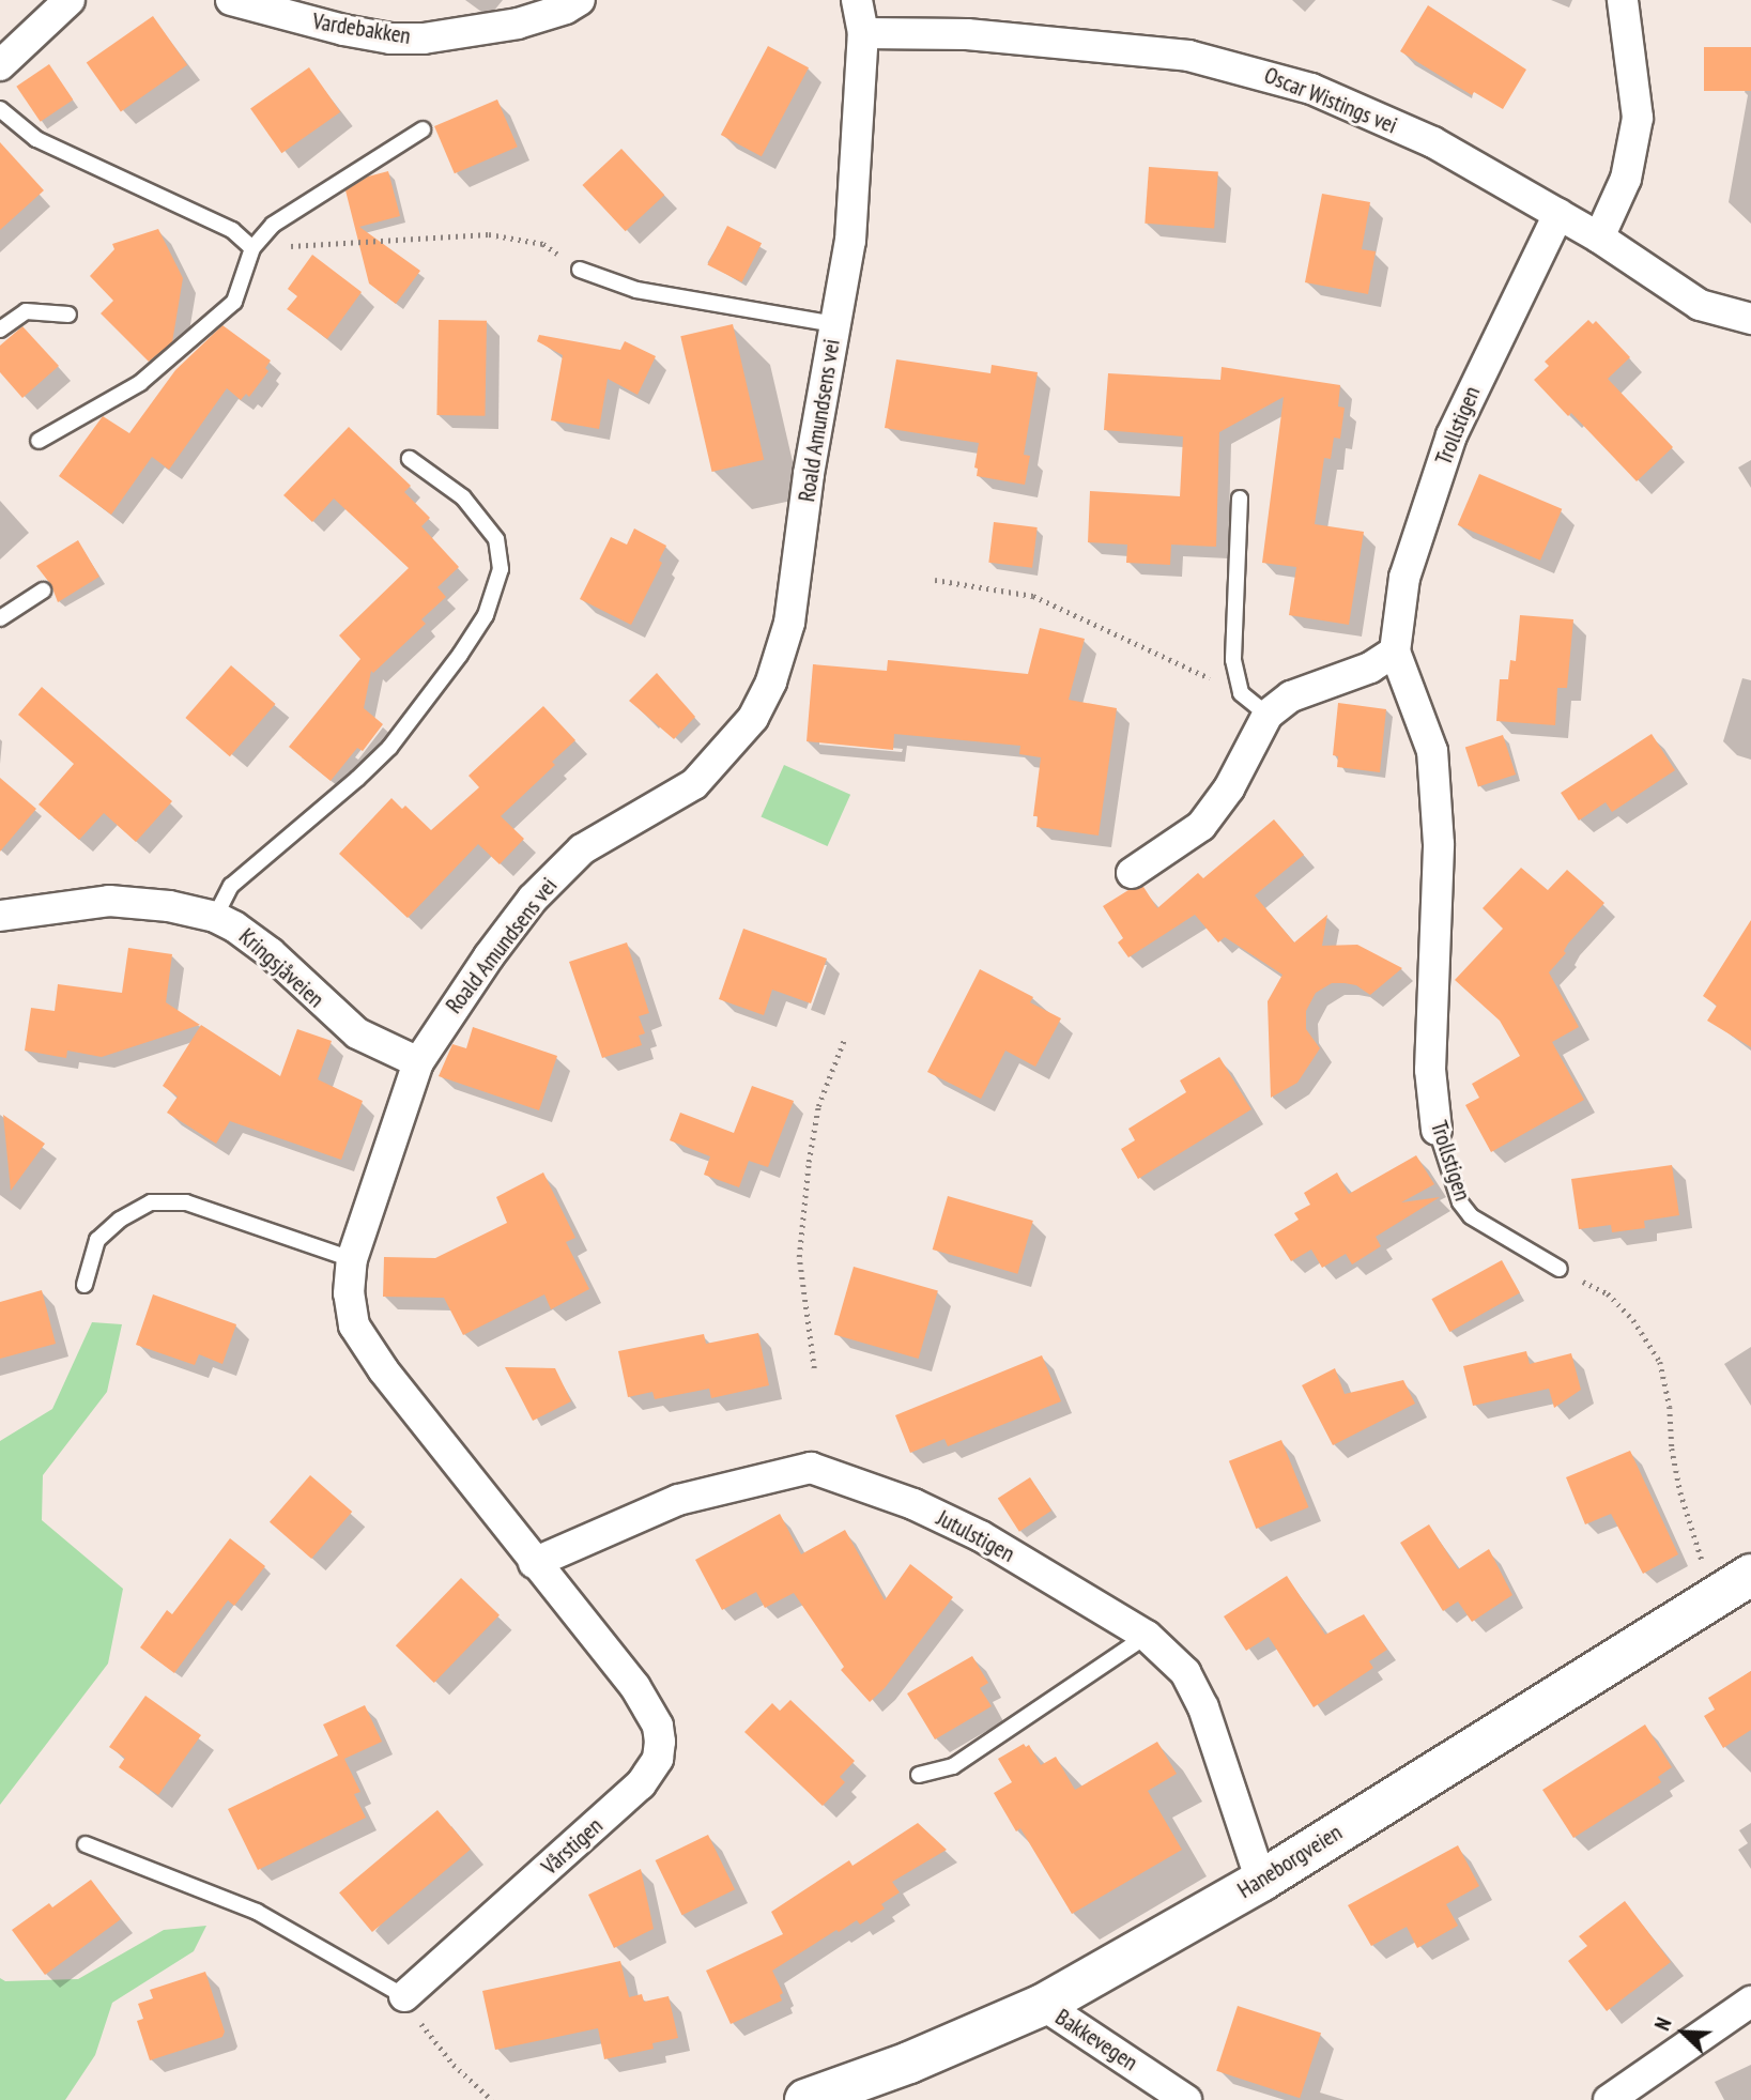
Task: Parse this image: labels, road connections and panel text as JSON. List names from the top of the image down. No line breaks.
{"streets":{"street":["Vardebakken","Oscar Wistings vei","Roald Amundsens vei","Trollstigen","Kringsjåveien","Jutulstigen","Vårstigen","Haneborgveien","Bakkevegen"]},"crossings":[["Oscar Wistings vei","Roald Amundsens vei"],["Oscar Wistings vei","Trollstigen"],["Roald Amundsens vei","Kringsjåveien"],["Roald Amundsens vei","Jutulstigen"],["Roald Amundsens vei","Vårstigen"],["Jutulstigen","Vårstigen"],["Jutulstigen","Haneborgveien"],["Haneborgveien","Bakkevegen"]],"north":"top left"}
